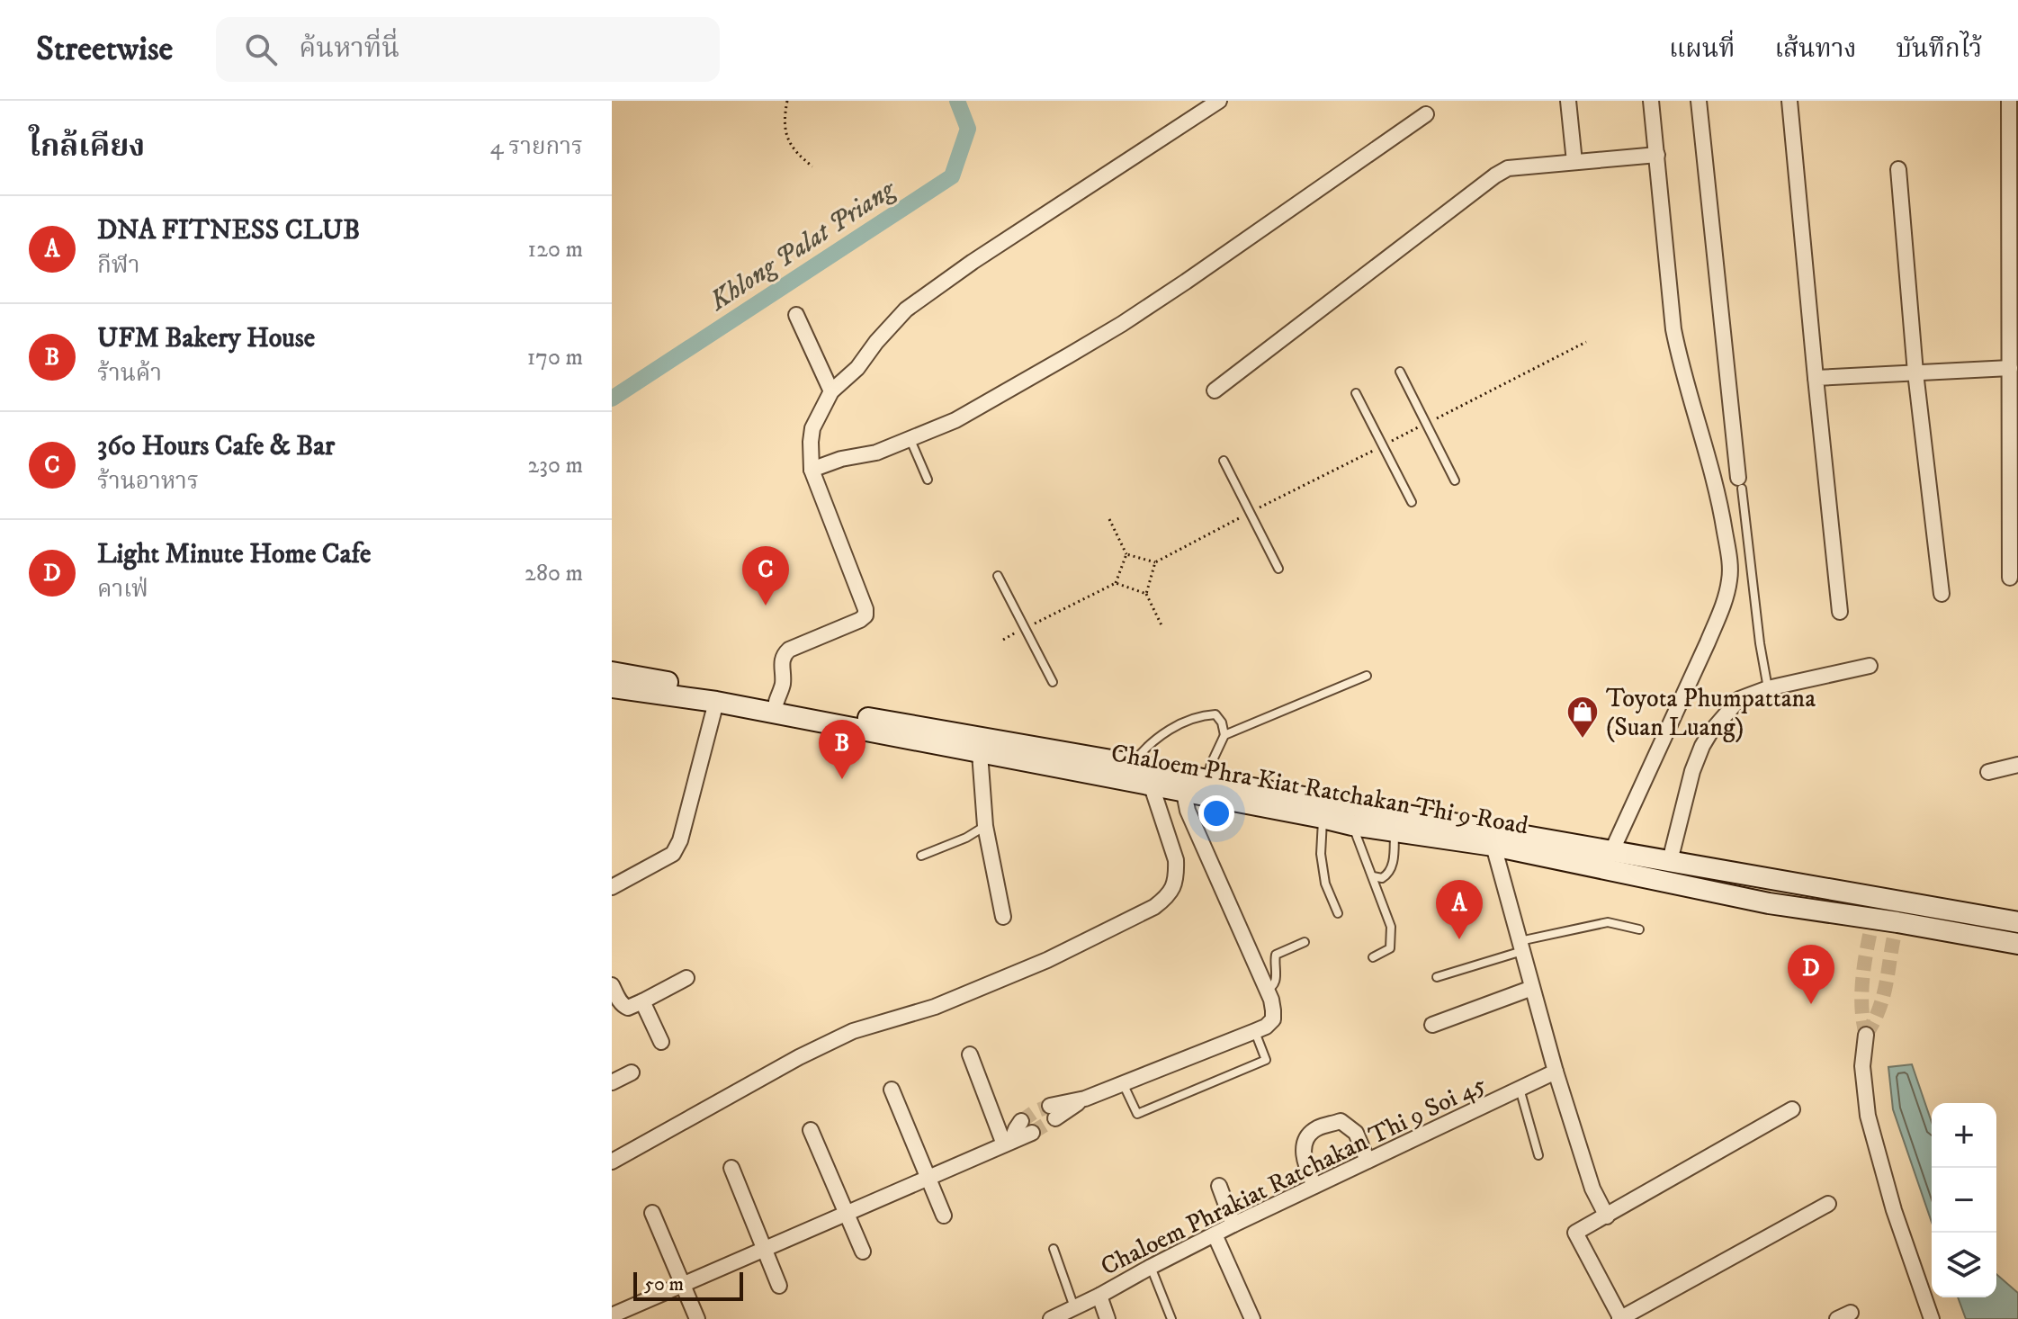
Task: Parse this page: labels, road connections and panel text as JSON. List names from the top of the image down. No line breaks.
{"streets":{"main road":["Chaloem Phra Kiat Ratchakan Thi 9 Road"],"street":["Chaloem Phrakiat Ratchakan Thi 9 Soi 45"]},"water":["Khlong Palat Priang"],"places":{"shop":["Toyota Phumpattana (Suan Luang)"]},"scale_bar":"50 m","page":{"header":"Streetwise","search":"ค้นหาที่นี่","nav":["แผนที่","เส้นทาง","บันทึกไว้"],"heading":["ใกล้เคียง","4 รายการ"],"list":[{"mark":"A","name":"DNA FITNESS CLUB","note":"กีฬา","value":"120 m"},{"mark":"B","name":"UFM Bakery House","note":"ร้านค้า","value":"170 m"},{"mark":"C","name":"360 Hours Cafe & Bar","note":"ร้านอาหาร","value":"230 m"},{"mark":"D","name":"Light Minute Home Cafe","note":"คาเฟ่","value":"280 m"}],"pins":["C","B","A","D"],"map_buttons":["+","−"],"scale":"50 m"}}
